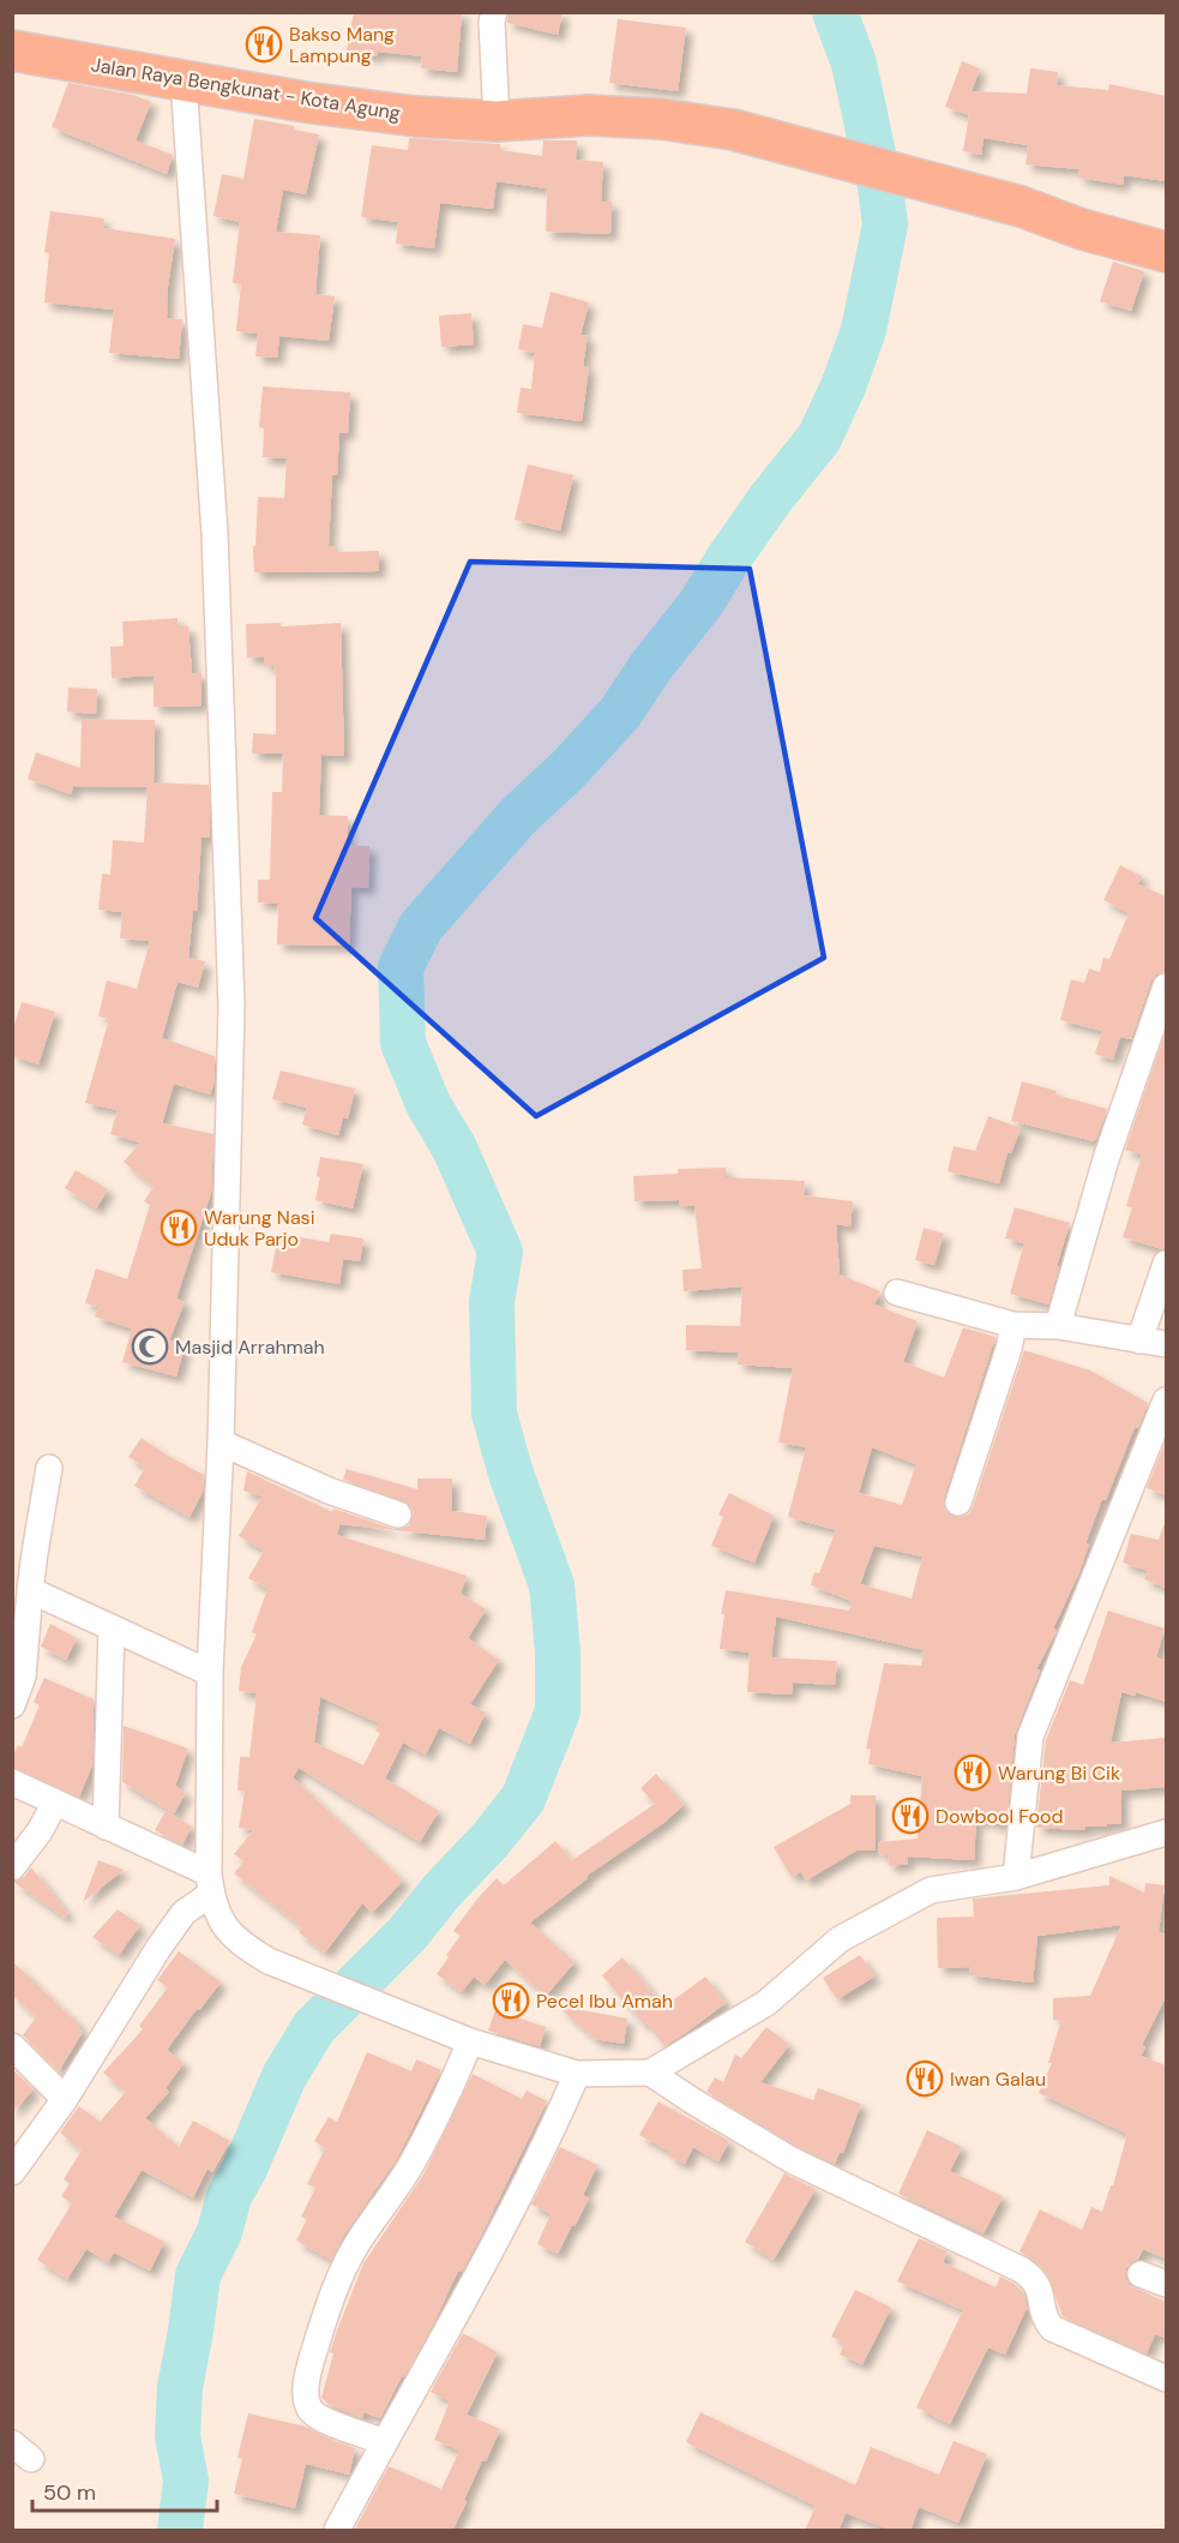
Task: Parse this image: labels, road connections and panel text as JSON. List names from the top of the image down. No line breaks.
{"streets":{"highway":["Jalan Raya Bengkunat - Kota Agung"]},"places":{"restaurant":["Bakso Mang Lampung","Warung Nasi Uduk Parjo","Warung Bi Cik","Dowbool Food","Pecel Ibu Amah","Iwan Galau"],"mosque":["Masjid Arrahmah"]},"scale_bar":"50 m"}
